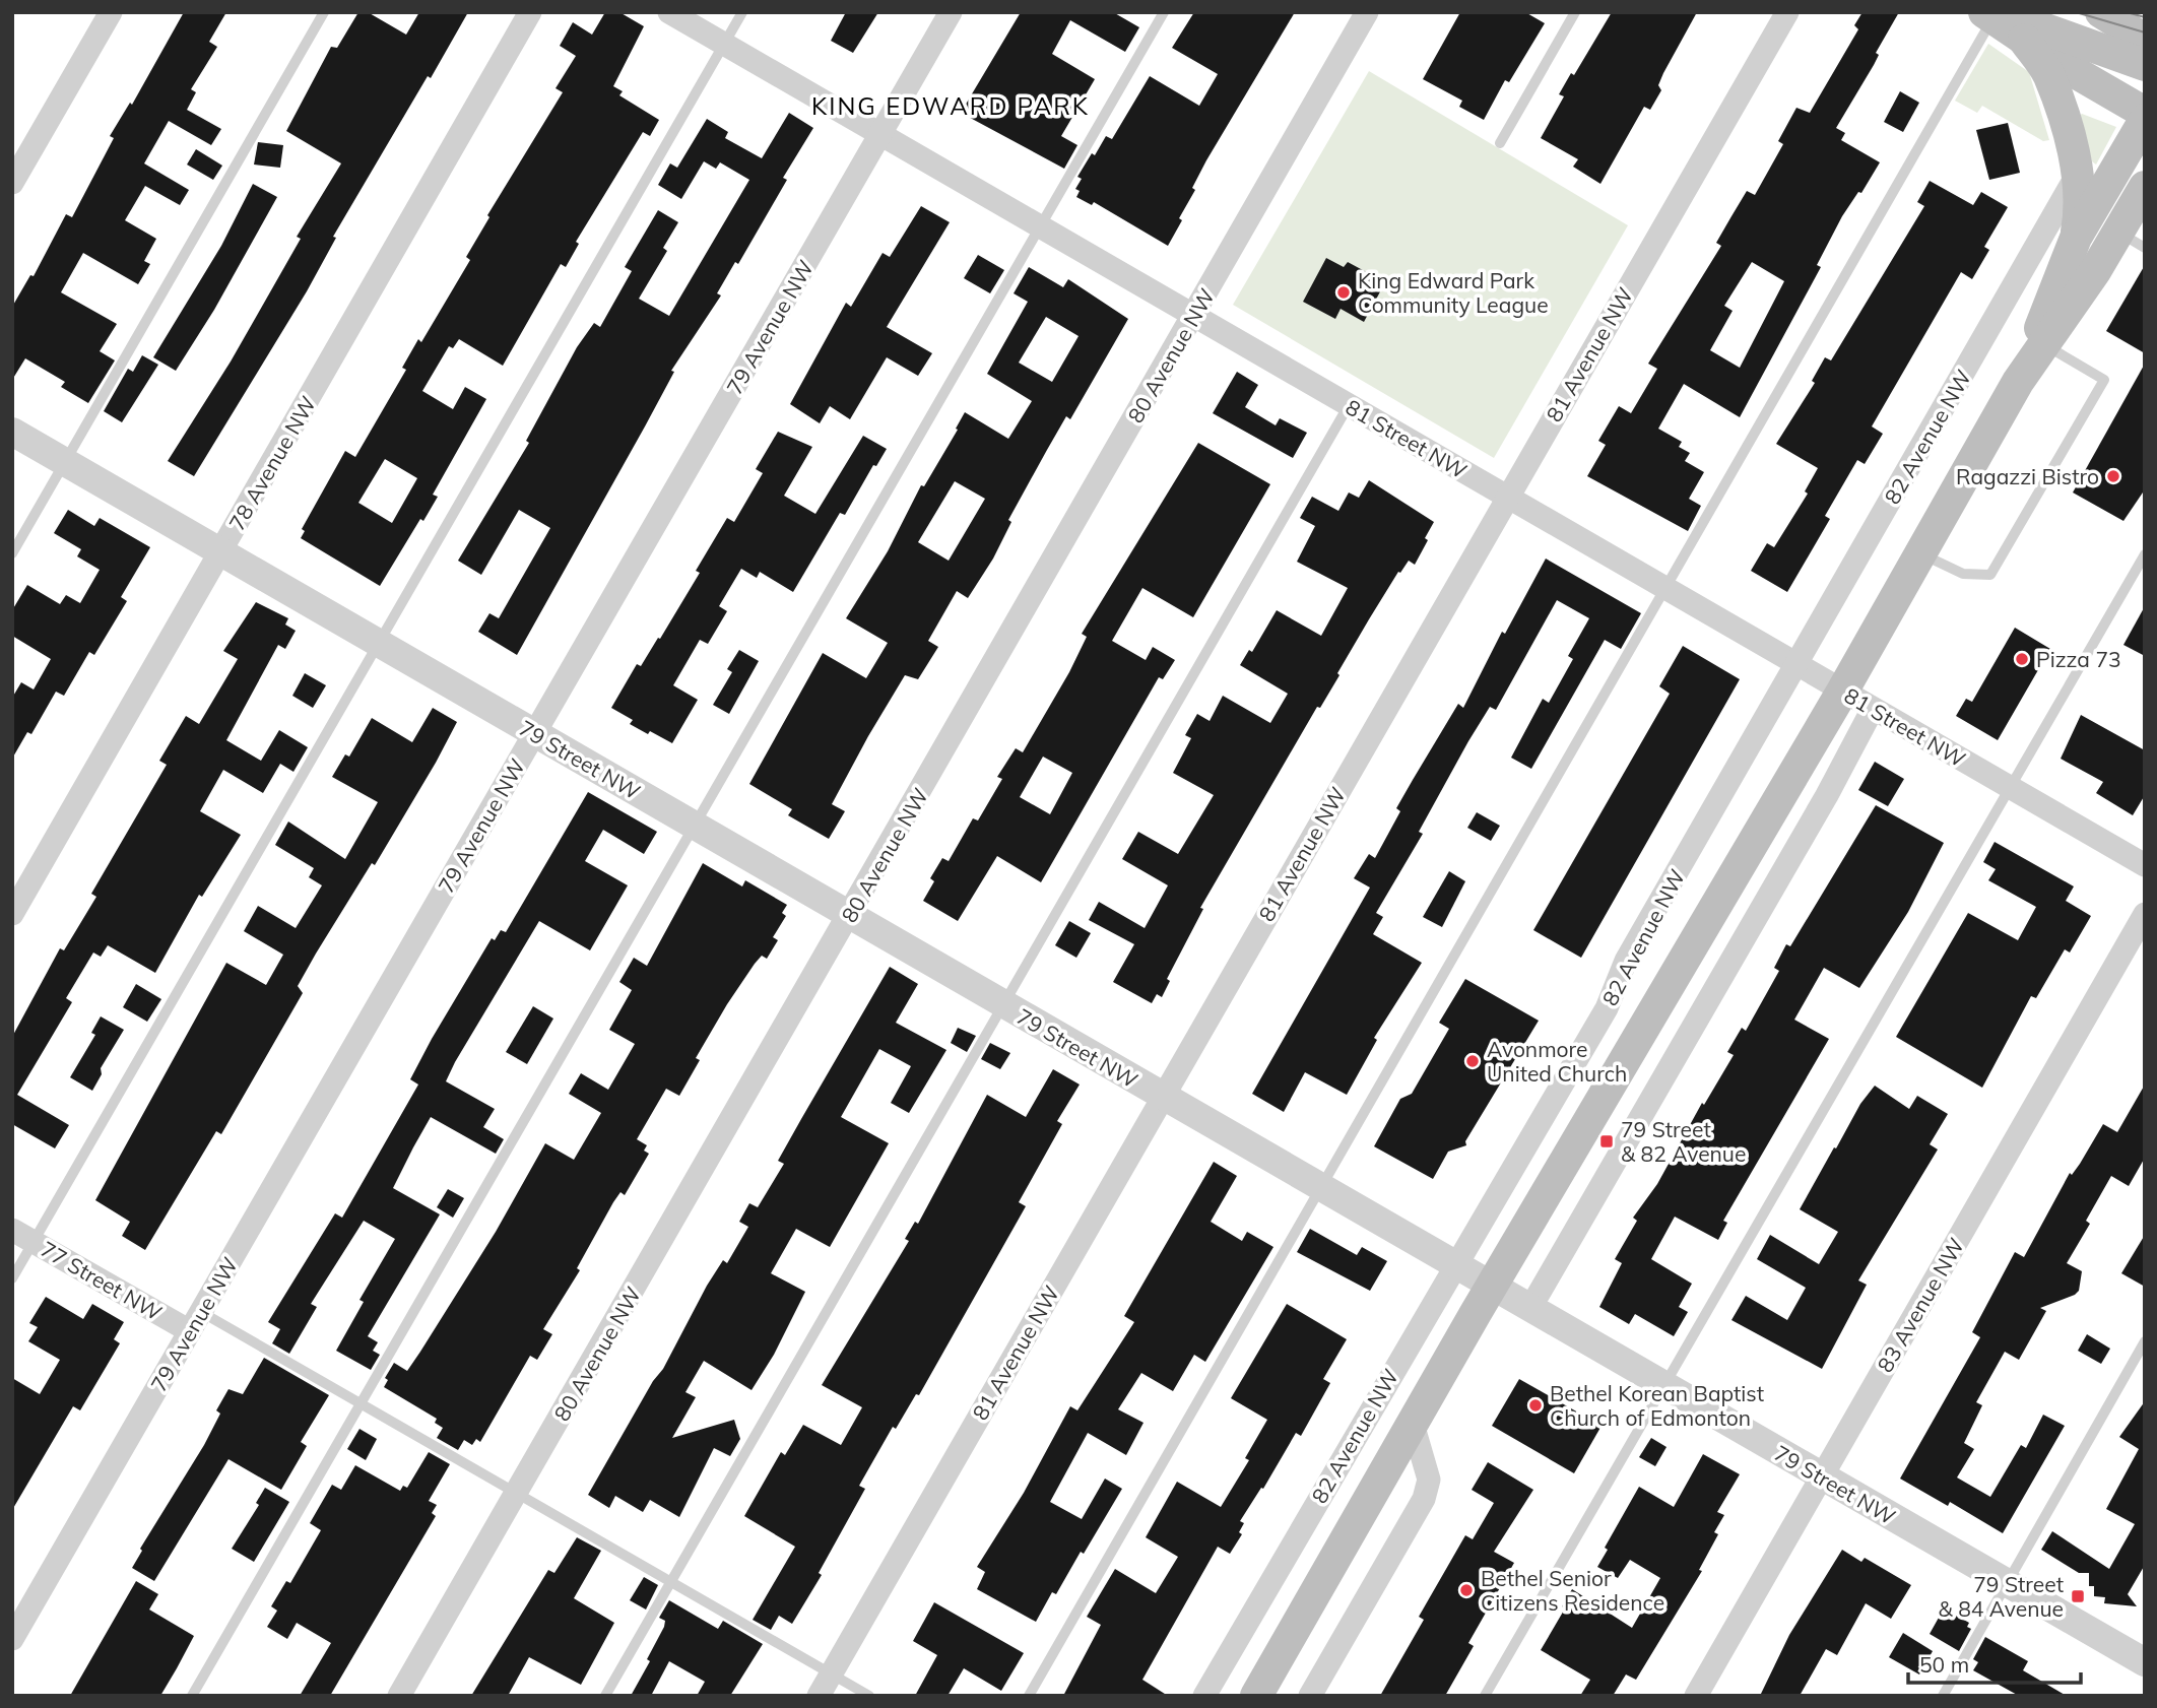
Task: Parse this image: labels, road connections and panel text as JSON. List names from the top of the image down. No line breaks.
{"streets":{"main road":["82 Avenue NW"],"street":["79 Avenue NW","81 Avenue NW","80 Avenue NW","81 Street NW","78 Avenue NW","79 Street NW","77 Street NW","83 Avenue NW"]},"crossings":[["79 Avenue NW","81 Street NW"],["79 Avenue NW","79 Street NW"],["79 Avenue NW","77 Street NW"],["81 Avenue NW","81 Street NW"],["81 Avenue NW","79 Street NW"],["80 Avenue NW","81 Street NW"],["80 Avenue NW","79 Street NW"],["82 Avenue NW","81 Street NW"],["82 Avenue NW","79 Street NW"],["78 Avenue NW","79 Street NW"],["79 Street NW","83 Avenue NW"]],"districts":["KING EDWARD PARK"],"places":{"other":["King Edward Park Community League","Ragazzi Bistro","Pizza 73","Avonmore United Church","Bethel Korean Baptist Church of Edmonton","Bethel Senior Citizens Residence"],"transit":["79 Street & 82 Avenue","79 Street & 84 Avenue"]},"scale_bar":"50 m"}
